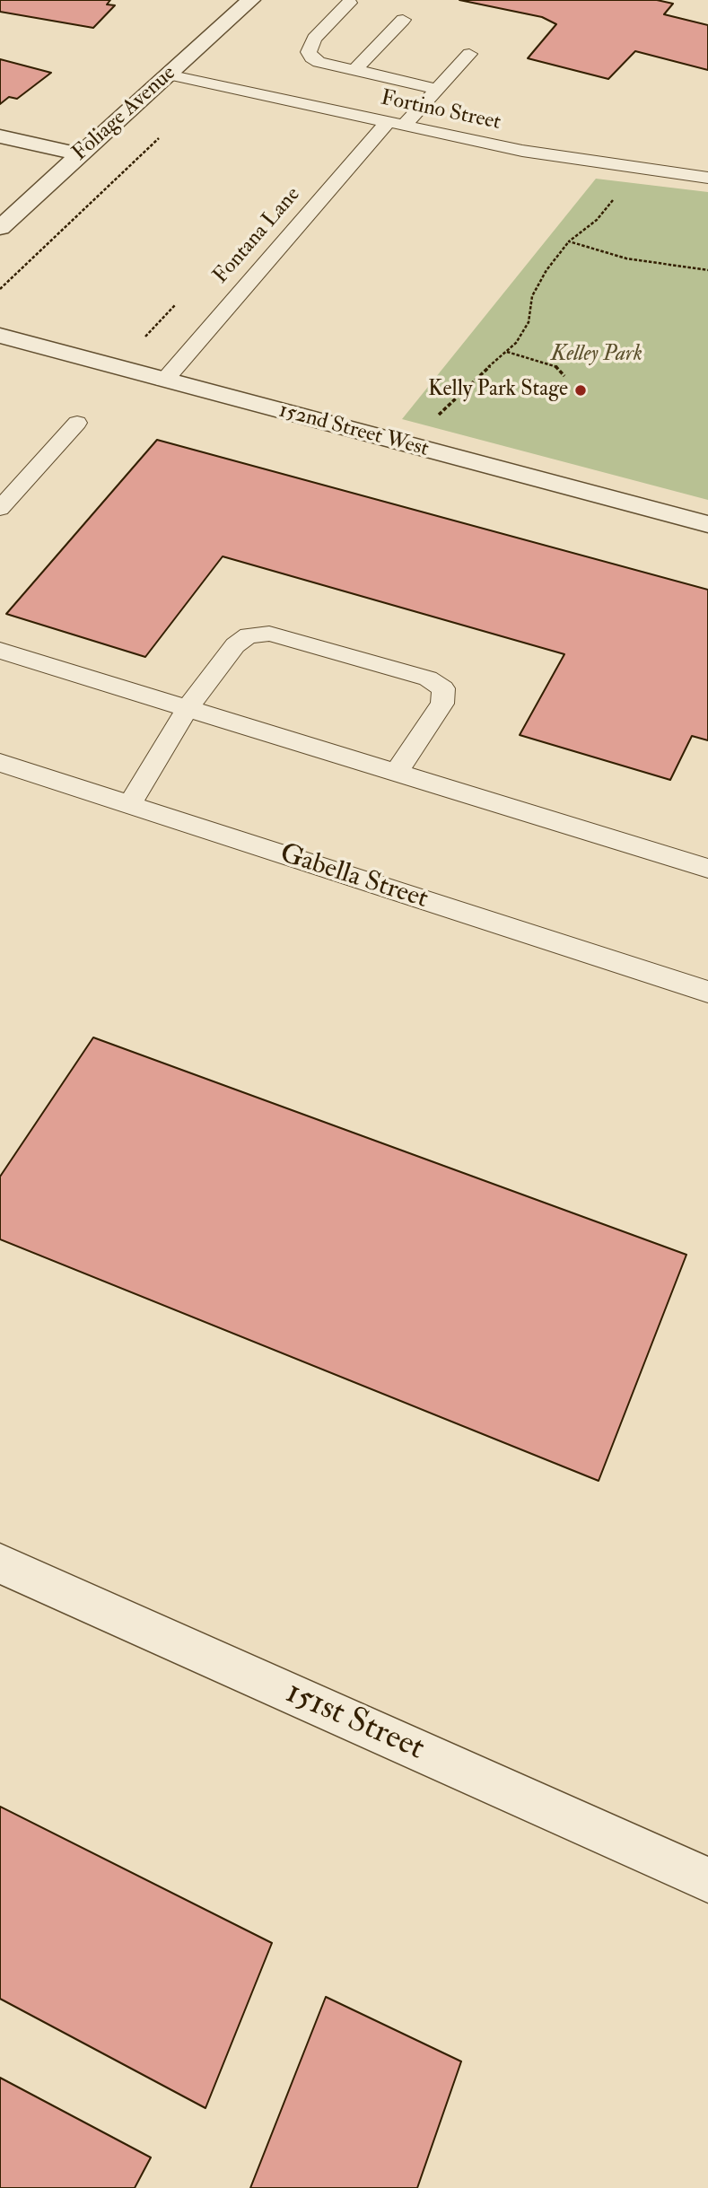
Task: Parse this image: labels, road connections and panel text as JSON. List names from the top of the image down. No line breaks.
{"streets":{"street":["Foliage Avenue","152nd Street West","151st Street"],"lane":["Fortino Street","Fontana Lane","Gabella Street"]},"crossings":[["Fortino Street","Foliage Avenue"],["Fortino Street","Fontana Lane"],["Fontana Lane","152nd Street West"]],"parks":["Kelley Park"],"places":["Kelly Park Stage"]}
